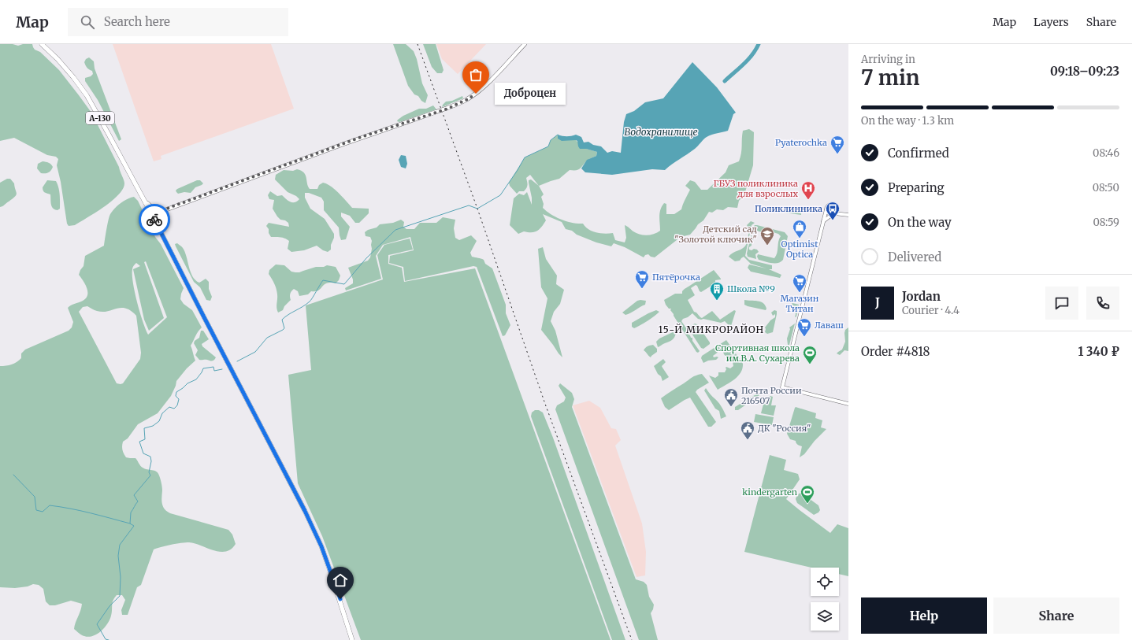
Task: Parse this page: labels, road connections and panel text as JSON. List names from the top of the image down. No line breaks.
{"streets":{"highway":["А-130"]},"districts":["15-Й МИКРОРАЙОН"],"water":["Водохранилище"],"places":{"other":["Доброцен"],"supermarket":["Pyaterochka","Пятёрочка","Магазин Титан","Лаваш"],"hospital":["ГБУЗ поликлиника для взрослых"],"bus stop":["Поликлинника"],"shop":["Optimist Optica"],"school or university":["Детский сад \"Золотой ключик\""],"building":["Школа №9"],"sports":["Спортивная школа им.В.А. Сухарева","kindergarten"],"public building":["Почта России 216507","ДК \"Россия\""]},"page":{"header":"Map","search":"Search here","nav":["Map","Layers","Share"],"heading":["7 min","Arriving in","09:18–09:23"],"panel":["Jordan","Courier · 4.4","Order #4818","1 340 ₽"],"bubble":"Доброцен","bar":"On the way · 1.3 km","list":[["Confirmed","08:46"],["Preparing","08:50"],["On the way","08:59"],"Delivered"],"round":"J","buttons":["Help","Share"]}}
